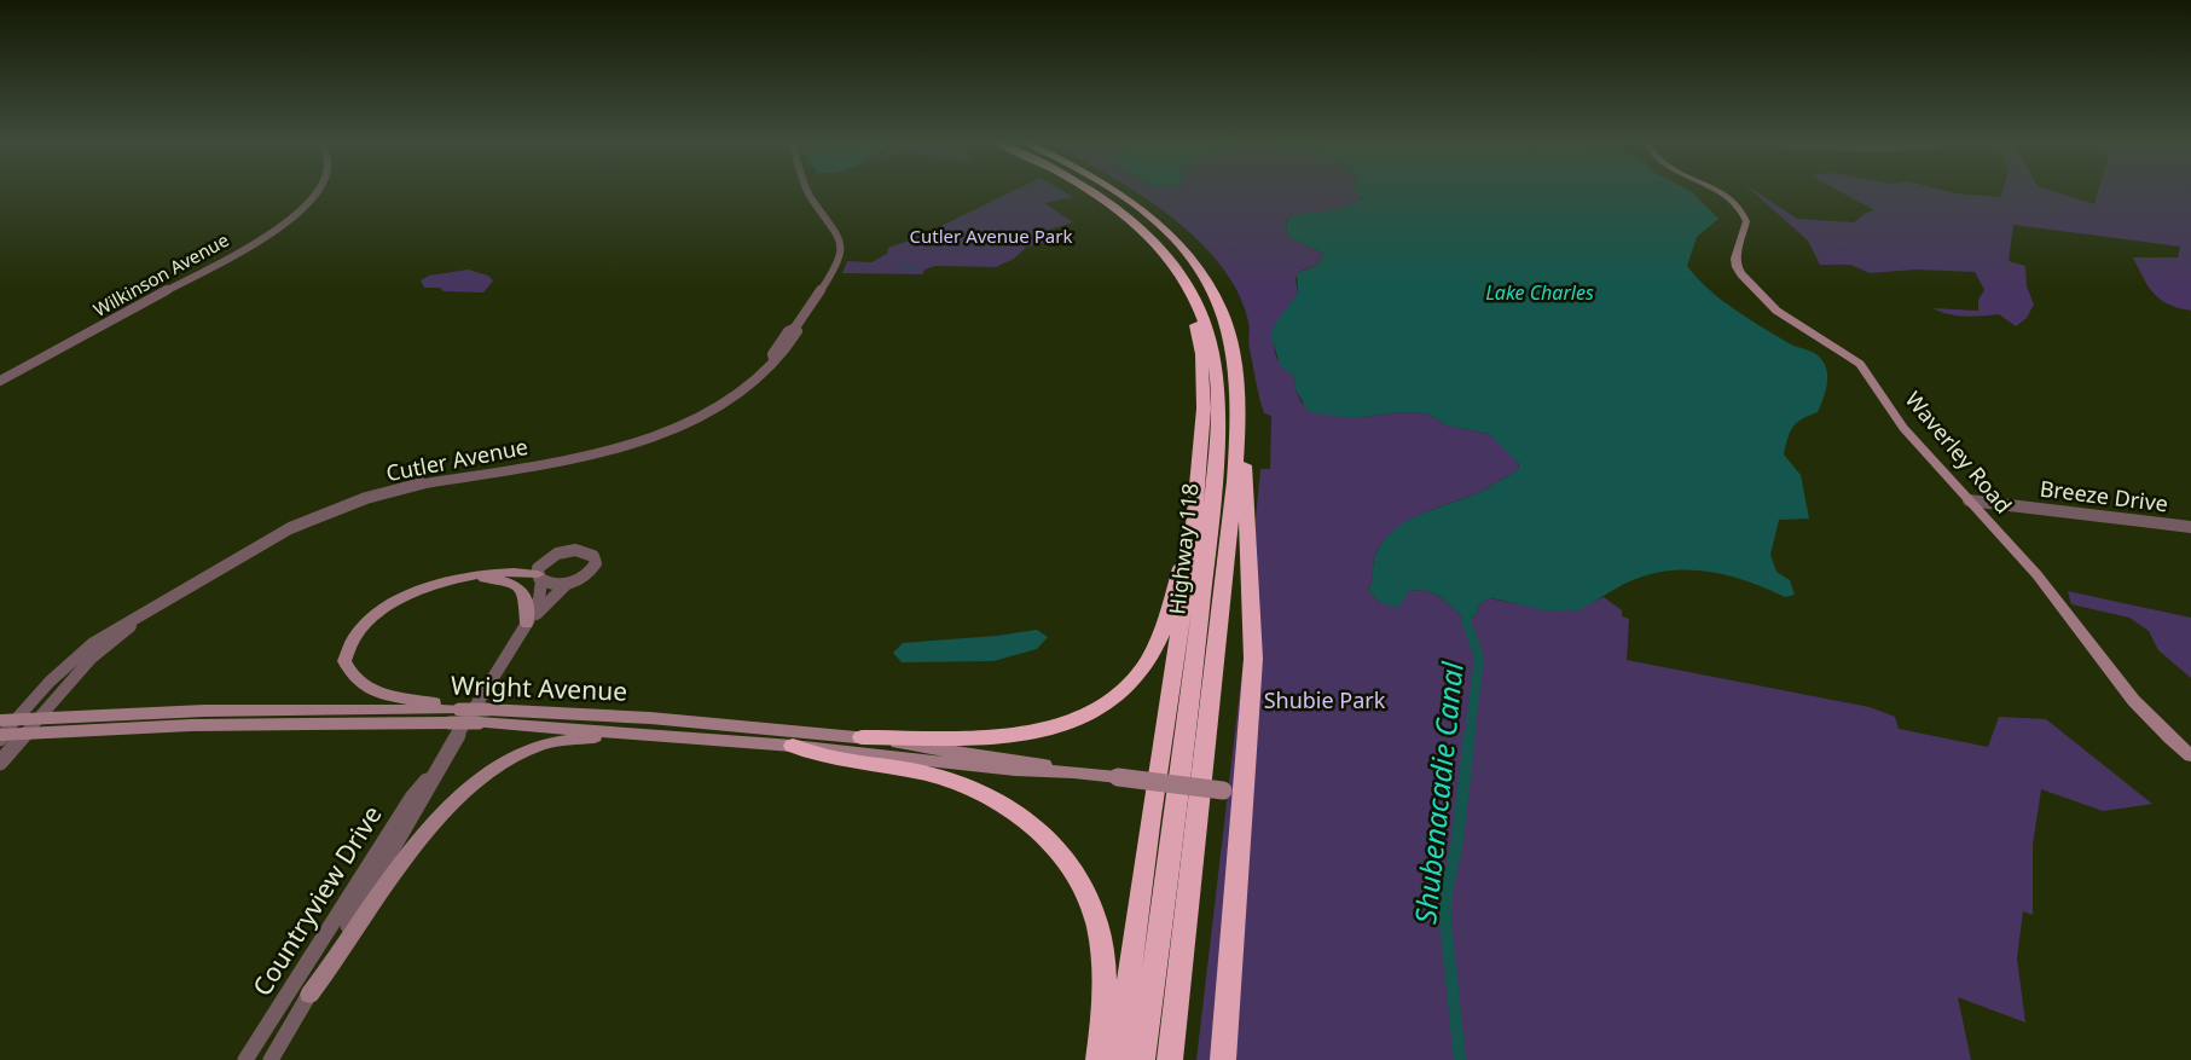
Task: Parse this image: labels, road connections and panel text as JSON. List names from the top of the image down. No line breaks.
{"streets":{"highway":["Highway 118"],"main road":["Waverley Road","Wright Avenue"],"street":["Wilkinson Avenue","Cutler Avenue","Breeze Drive","Countryview Drive"]},"crossings":[["Waverley Road","Breeze Drive"],["Cutler Avenue","Wright Avenue"]],"water":["Lake Charles","Shubenacadie Canal"],"parks":["Cutler Avenue Park","Shubie Park"]}
